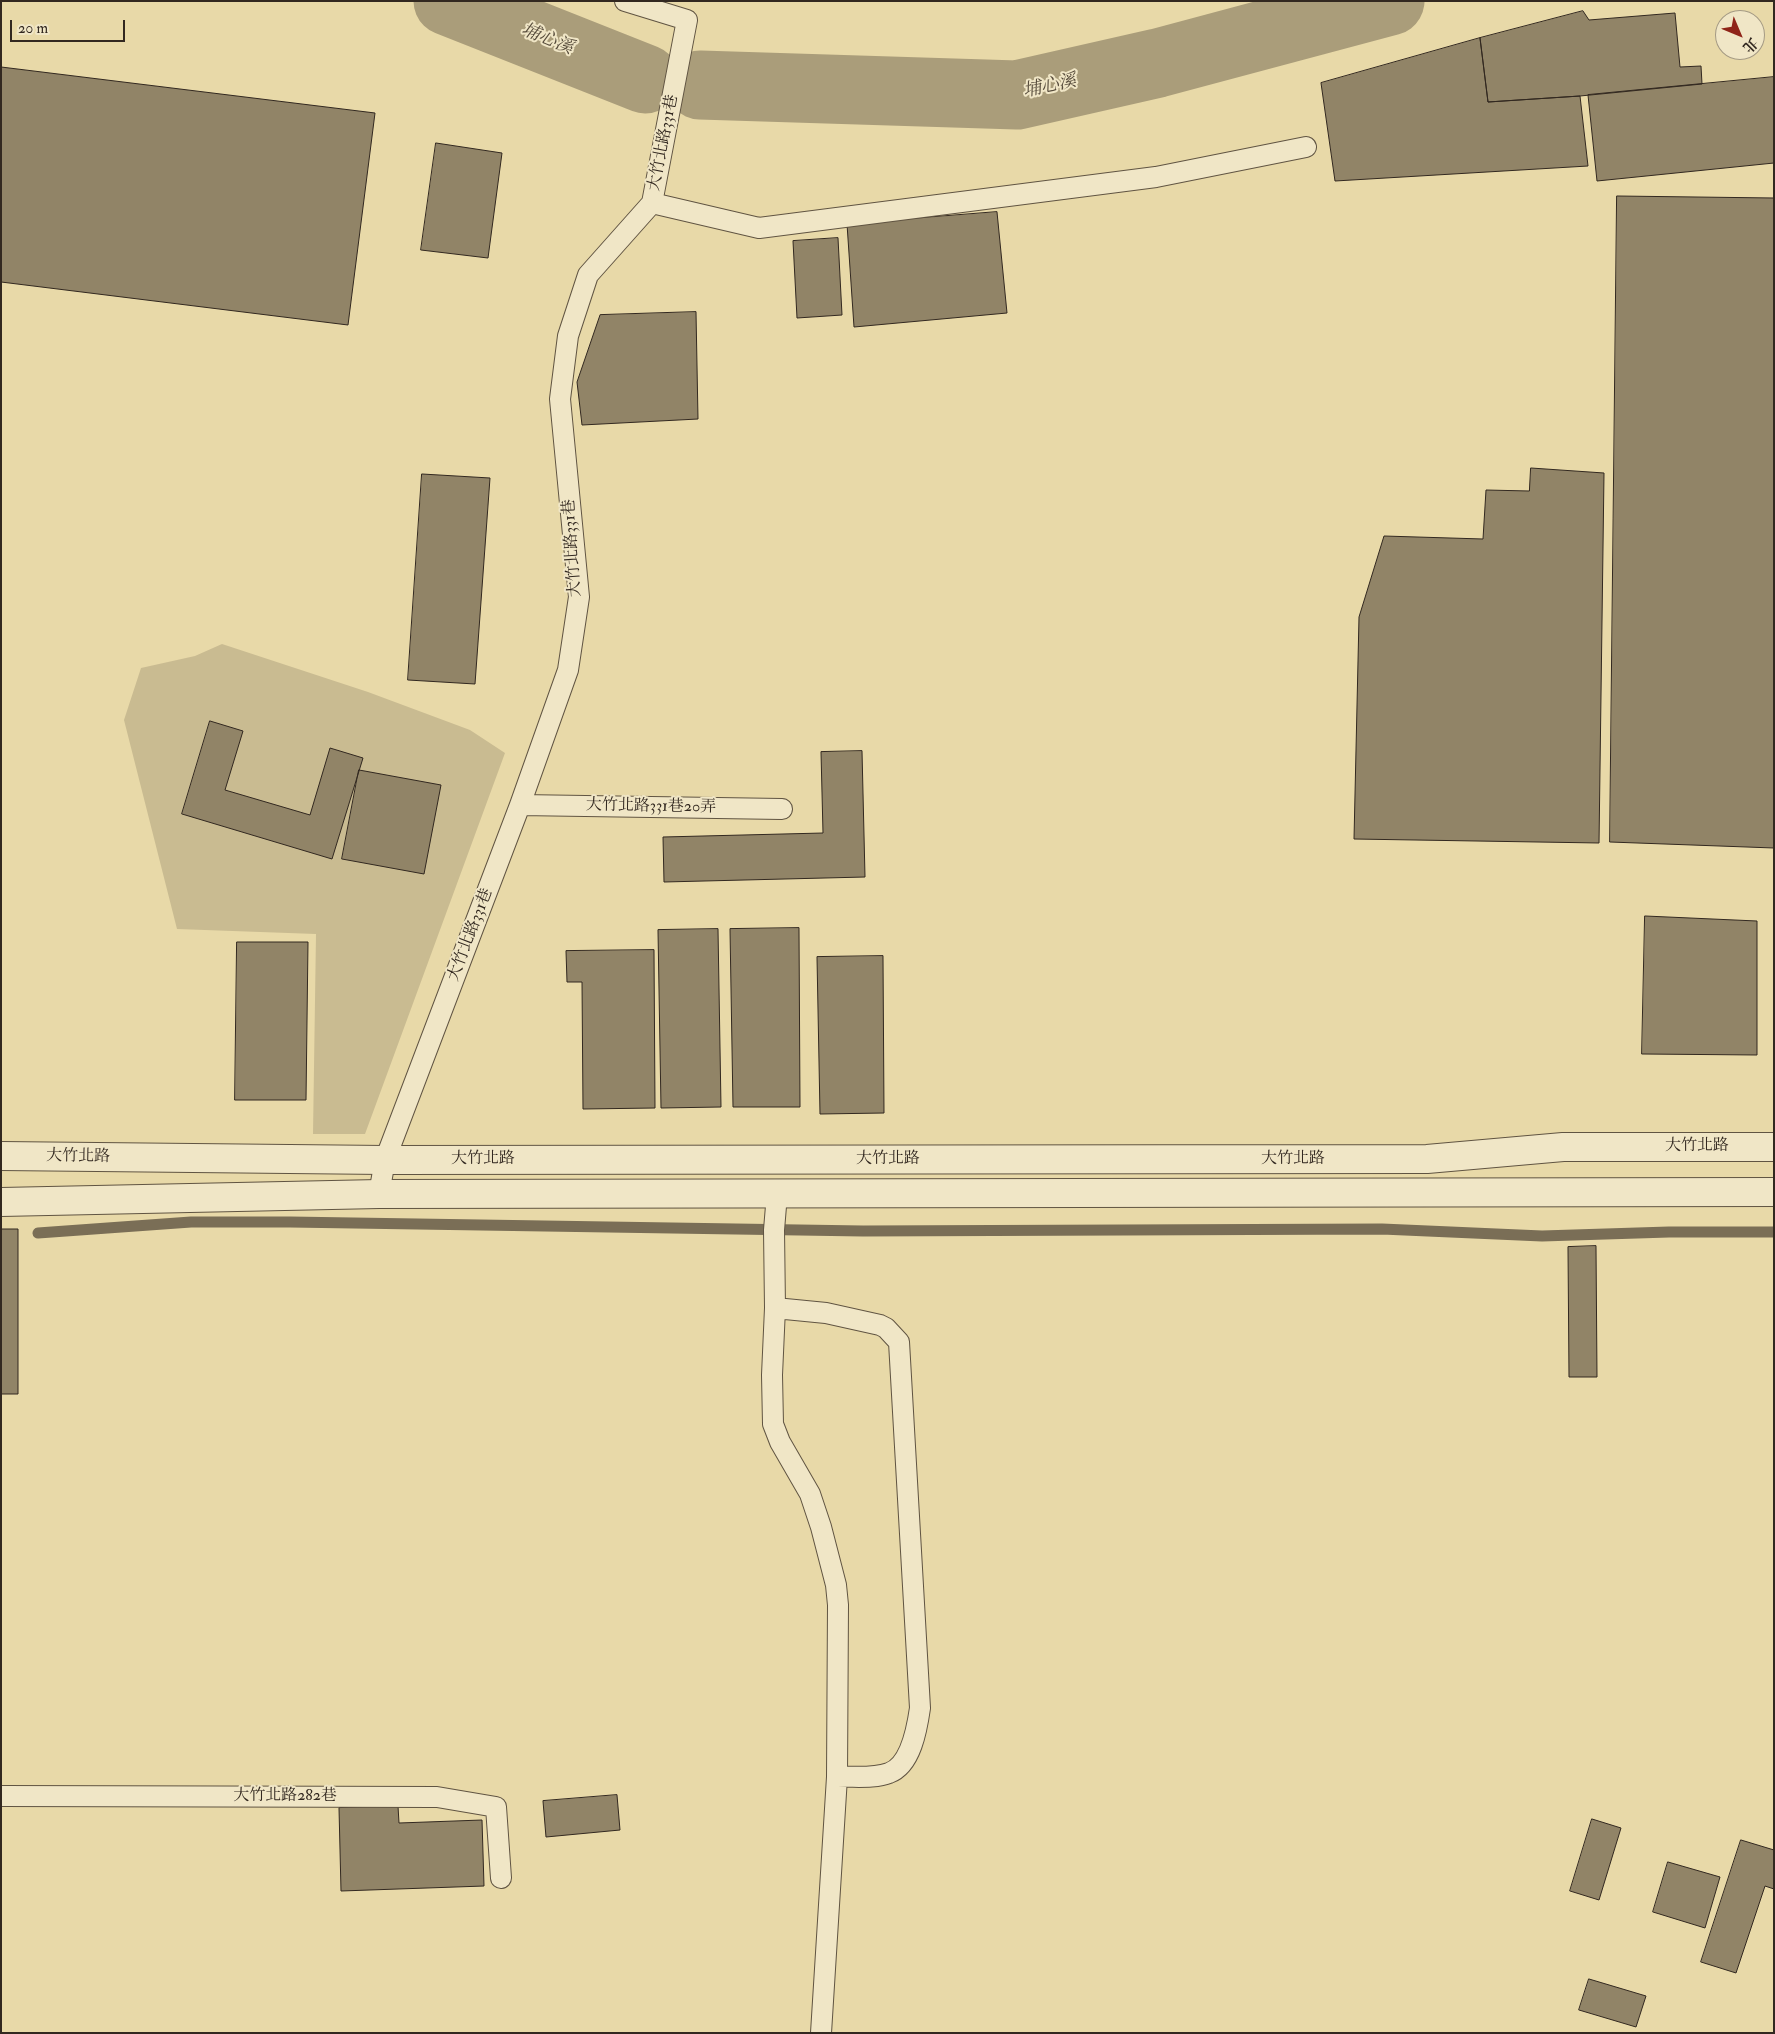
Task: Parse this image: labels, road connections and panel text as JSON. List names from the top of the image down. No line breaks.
{"streets":{"street":["大竹北路"],"lane":["大竹北路331巷","大竹北路331巷20弄","大竹北路282巷"]},"crossings":[["大竹北路331巷","大竹北路331巷20弄"],["大竹北路331巷","大竹北路"]],"water":["埔心溪"],"scale_bar":"20 m","north":"bottom right"}
